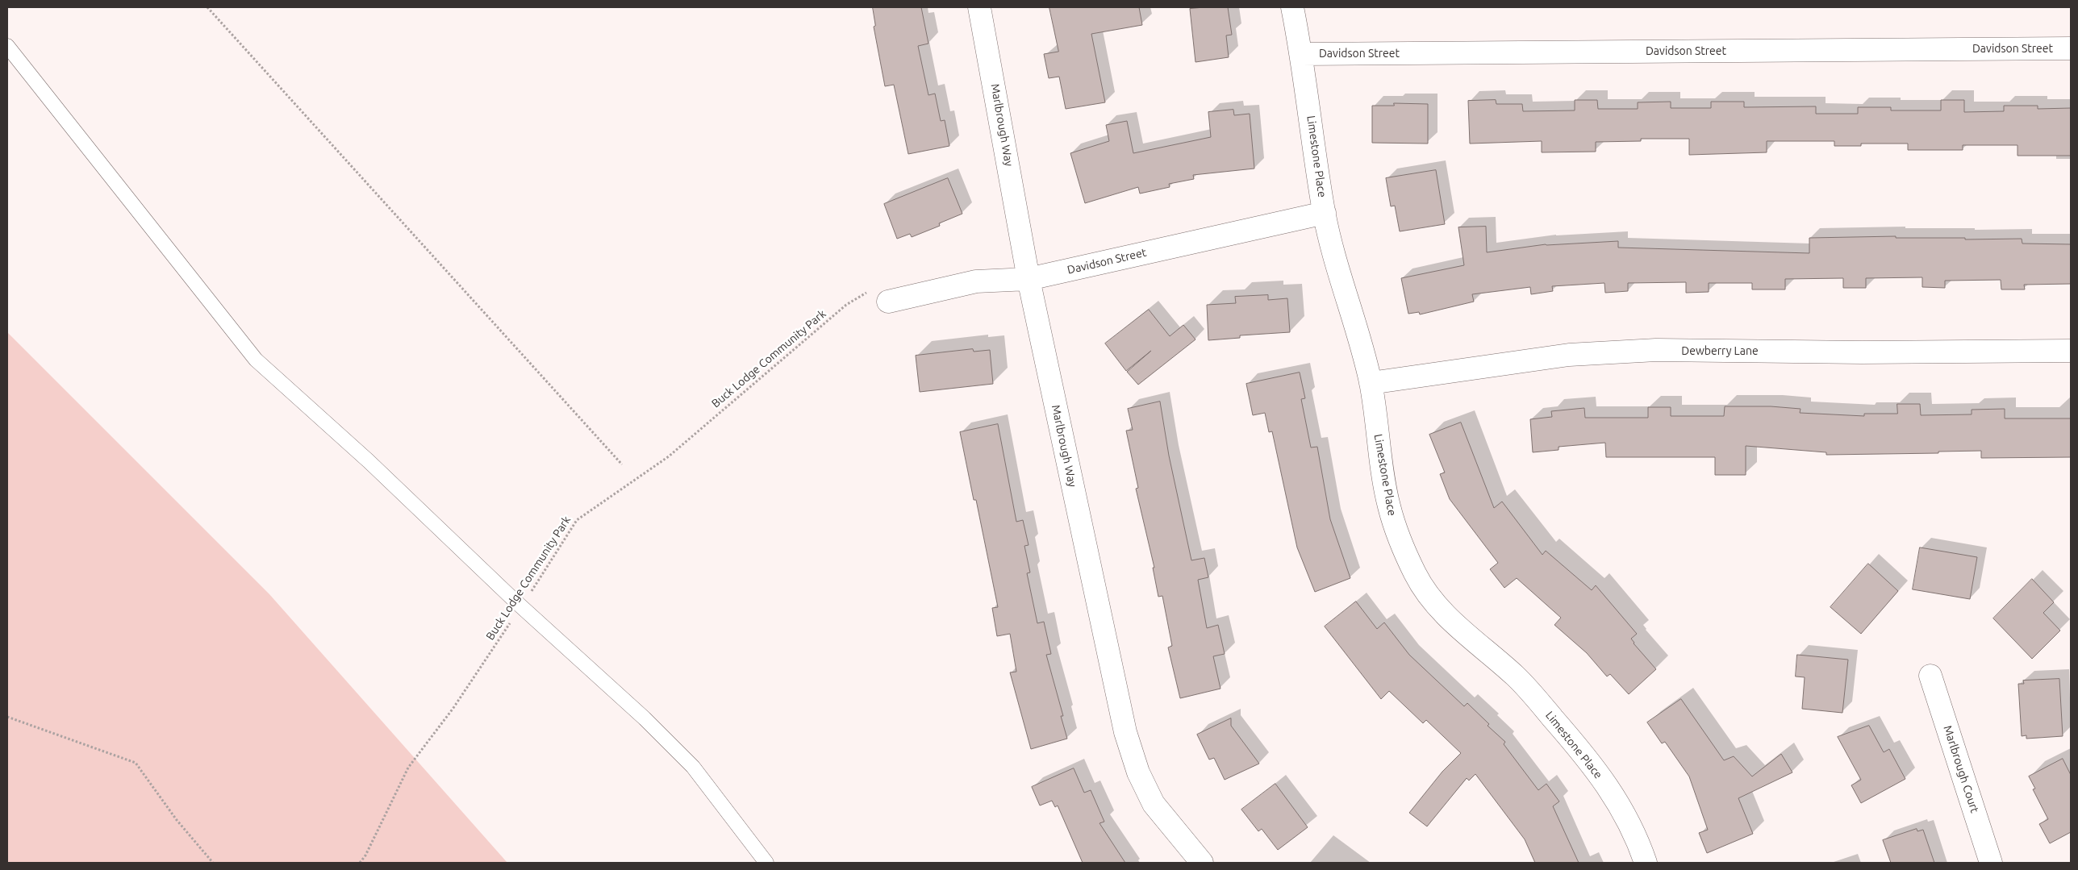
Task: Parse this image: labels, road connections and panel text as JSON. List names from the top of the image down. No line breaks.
{"streets":{"street":["Davidson Street","Marlbrough Way","Limestone Place","Dewberry Lane","Marlbrough Court"],"path":["Buck Lodge Community Park"]},"crossings":[["Davidson Street","Marlbrough Way"],["Davidson Street","Limestone Place"],["Davidson Street","Buck Lodge Community Park"],["Limestone Place","Dewberry Lane"]]}
